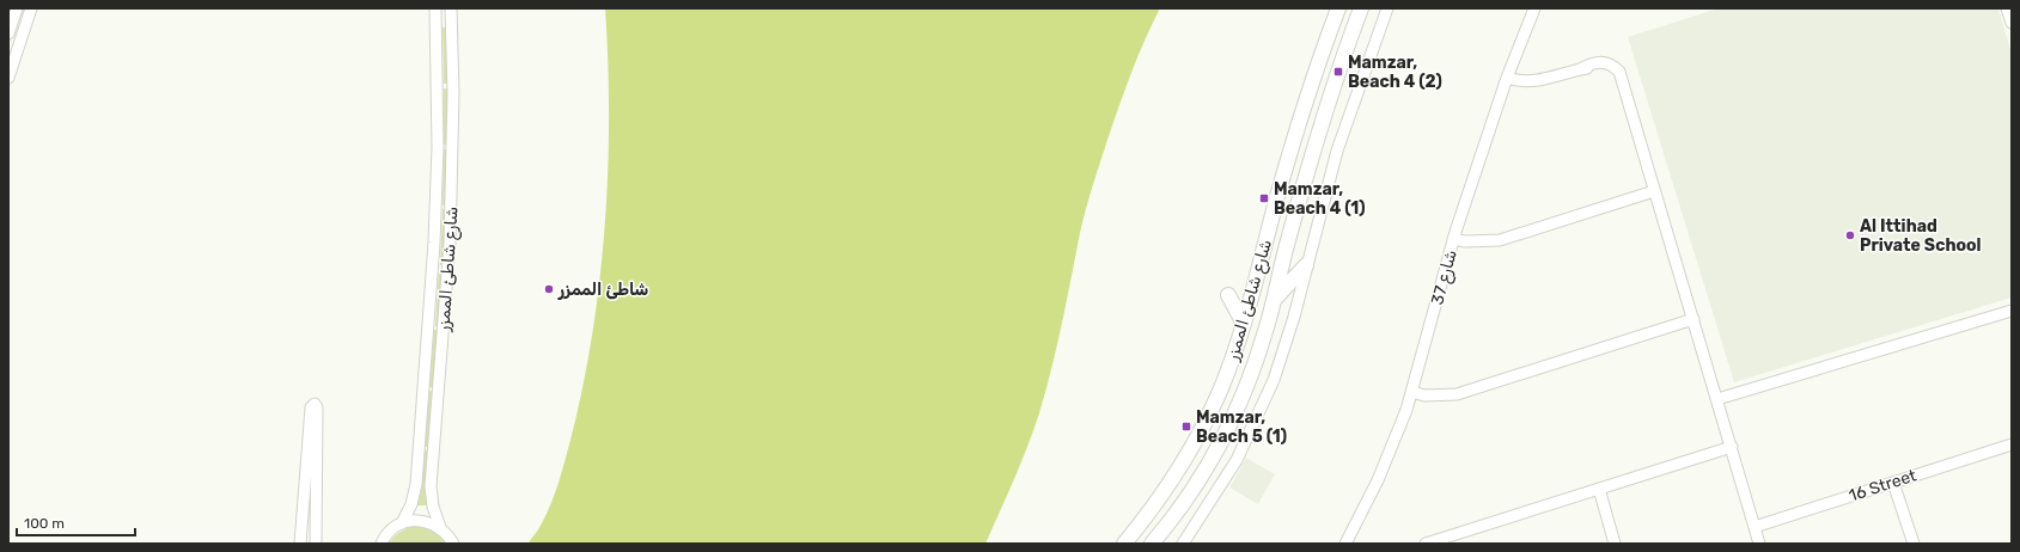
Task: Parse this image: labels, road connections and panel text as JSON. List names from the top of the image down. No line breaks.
{"streets":{"main road":["شارع شاطئ الممزر"],"street":["شارع 37","16 Street"]},"places":{"transit":["Mamzar, Beach 4 (2)","Mamzar, Beach 4 (1)","Mamzar, Beach 5 (1)"],"other":["Al Ittihad Private School","شاطئ الممزر"]},"scale_bar":"100 m"}
